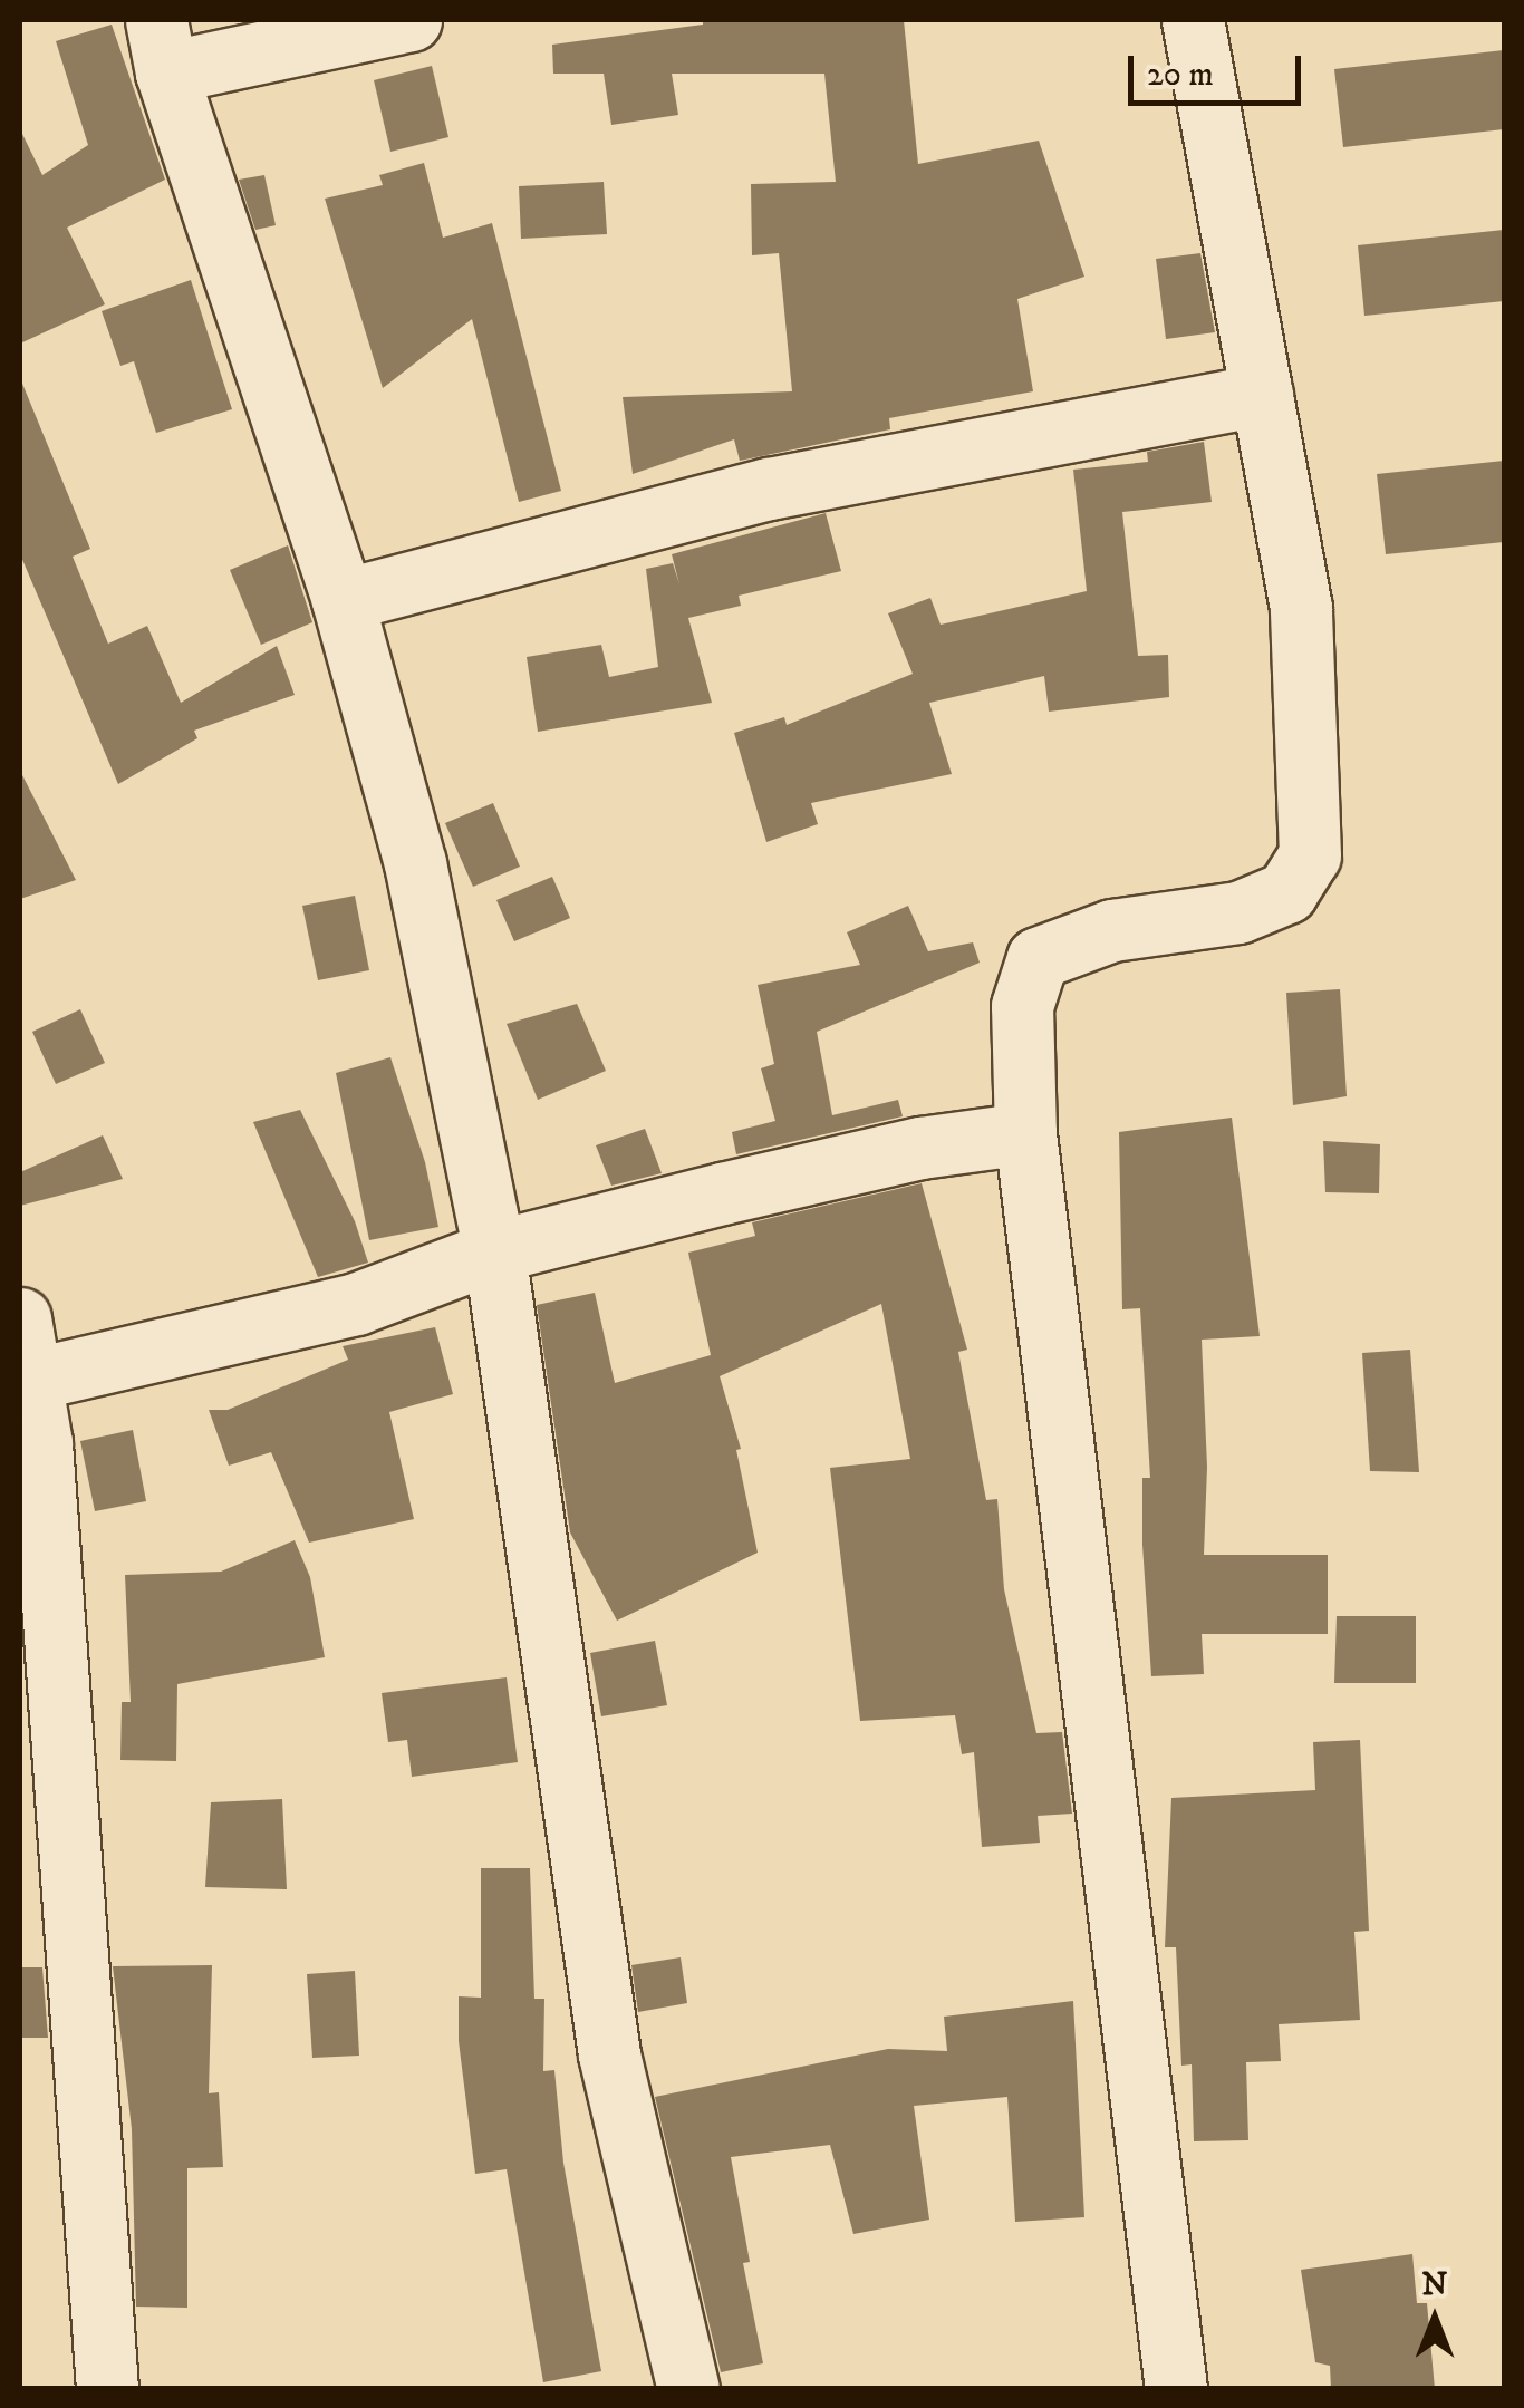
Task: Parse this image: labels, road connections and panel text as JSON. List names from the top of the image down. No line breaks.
{"scale_bar":"20 m","north":"top"}
